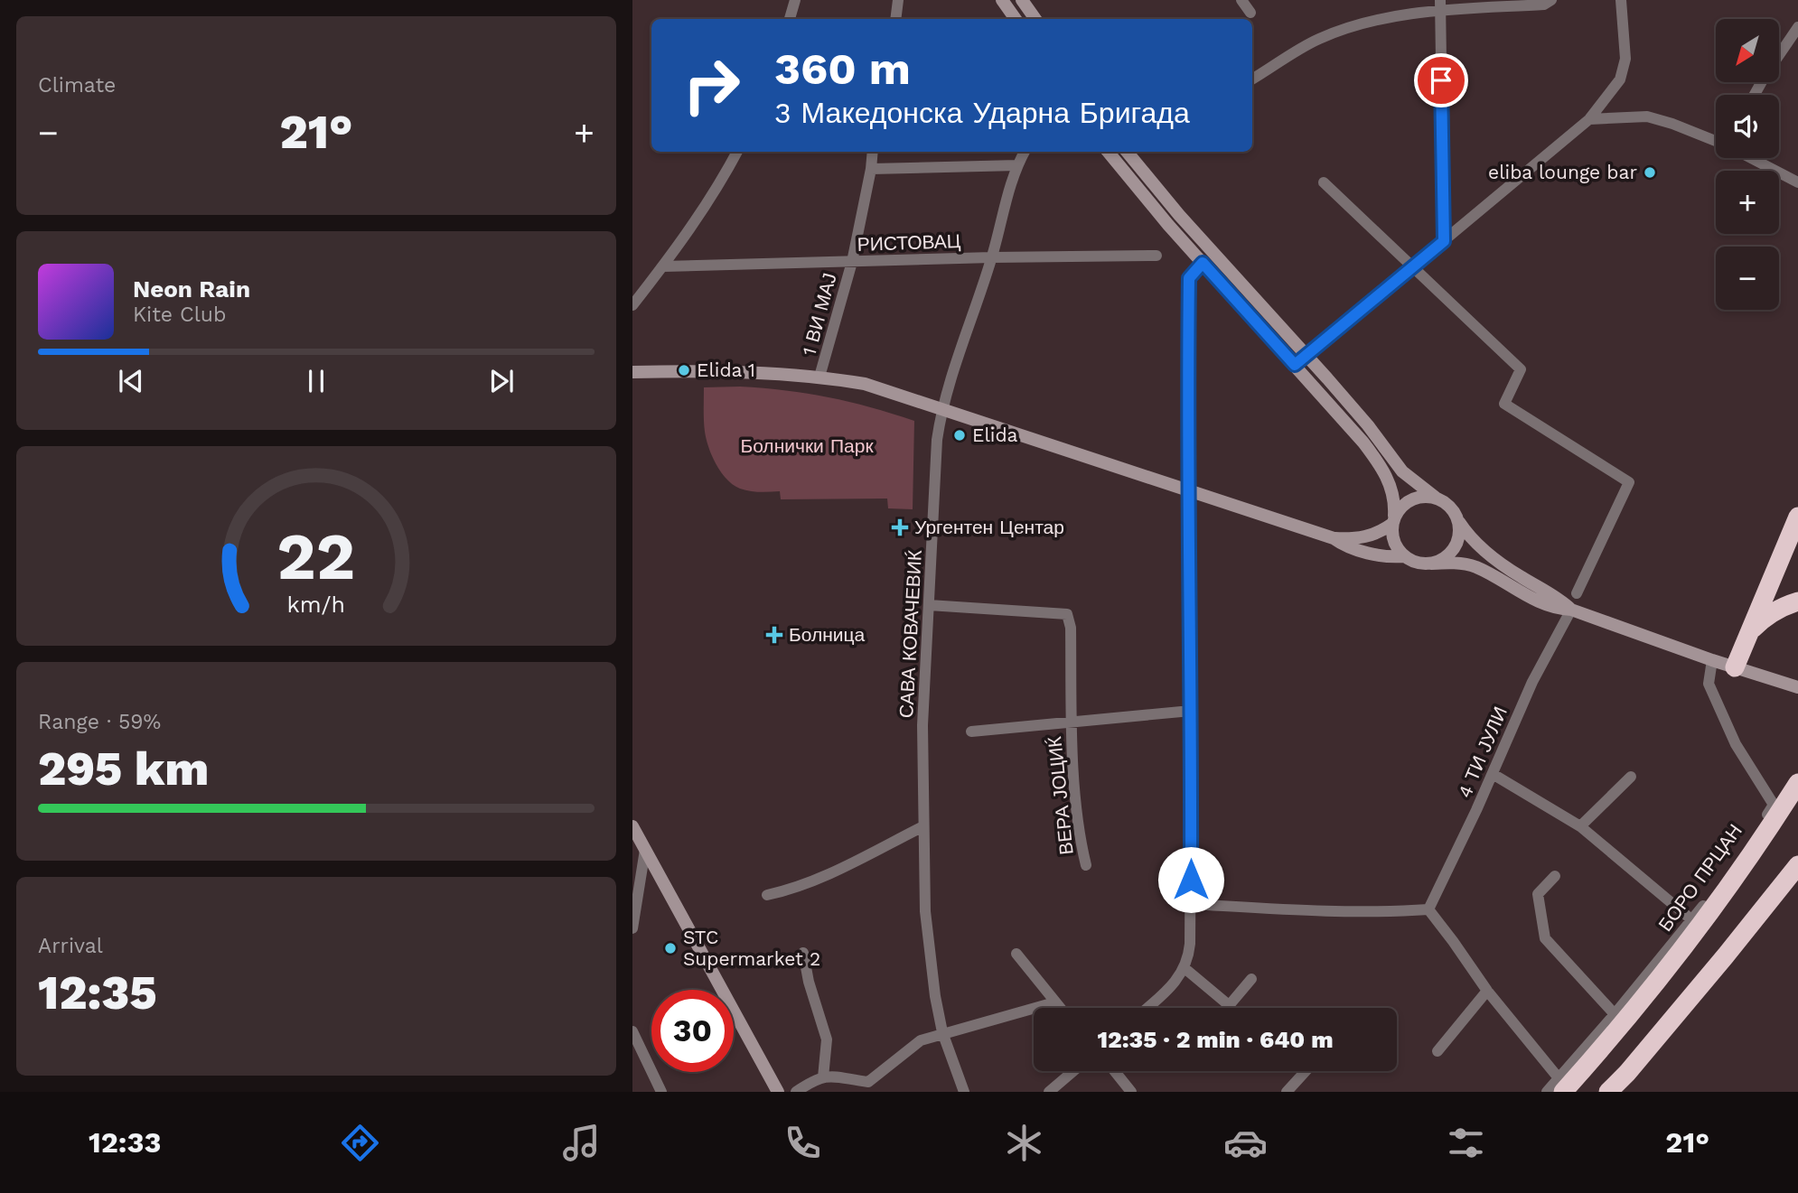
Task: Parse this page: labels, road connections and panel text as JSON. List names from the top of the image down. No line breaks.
{"streets":{"street":["РИСТОВАЦ","1 ВИ МАЈ","САВА КОВАЧЕВИЌ","4 ТИ ЈУЛИ","ВЕРА ЈОЦИЌ","БОРО ПРЦАН"]},"crossings":[["РИСТОВАЦ","1 ВИ МАЈ"],["РИСТОВАЦ","САВА КОВАЧЕВИЌ"],["САВА КОВАЧЕВИЌ","ВЕРА ЈОЦИЌ"]],"parks":["Болнички Парк"],"places":{"other":["eliba lounge bar","Elida 1","Elida","STC Supermarket 2"],"health":["Ургентен Центар","Болница"]},"north":"bottom left","page":{"tile":["Climate",["Range · 59%","295 km"],["Arrival","12:35"]],"map_buttons":["+","−"],"turn":["360 m","3 Македонска Ударна Бригада"],"heat":["−","21°","+"],"song":["Neon Rain","Kite Club"],"limit":"30","trip":"12:35 · 2 min · 640 m","tabs":["12:33","21°"],"gauge":["22","km/h"]}}
